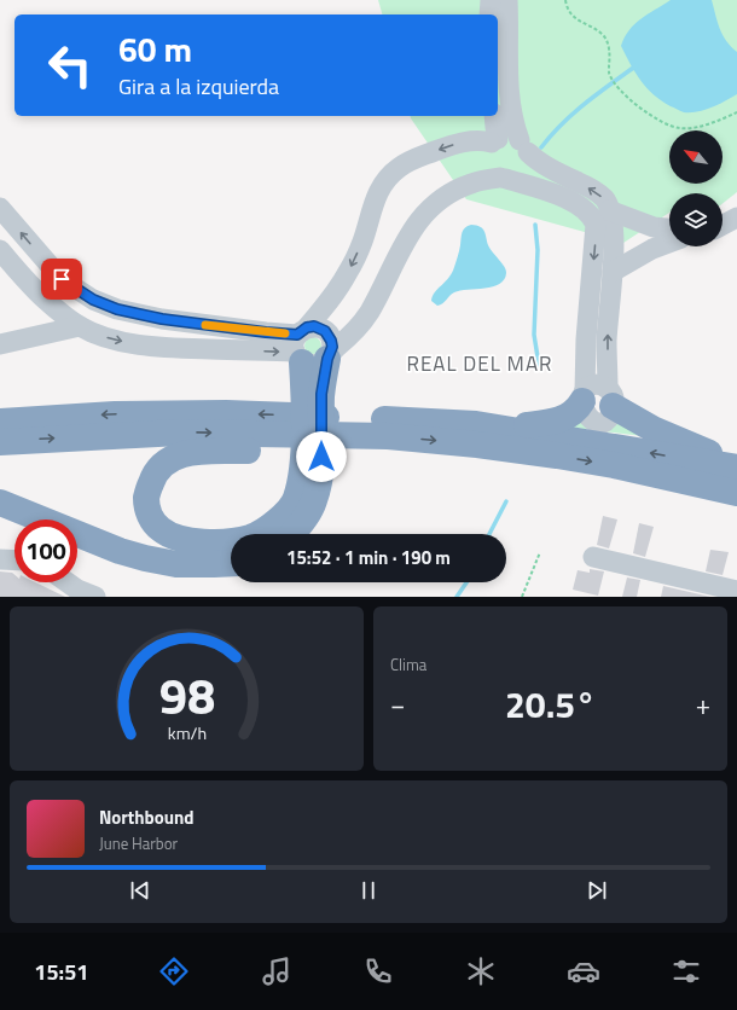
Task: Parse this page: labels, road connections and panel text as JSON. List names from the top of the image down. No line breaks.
{"districts":["REAL DEL MAR"],"north":"top left","page":{"turn":["60 m","Gira a la izquierda"],"limit":"100","trip":"15:52 · 1 min · 190 m","tile":"Clima","heat":["−","20.5°","+"],"song":["Northbound","June Harbor"],"tabs":"15:51","gauge":["98","km/h"]}}
